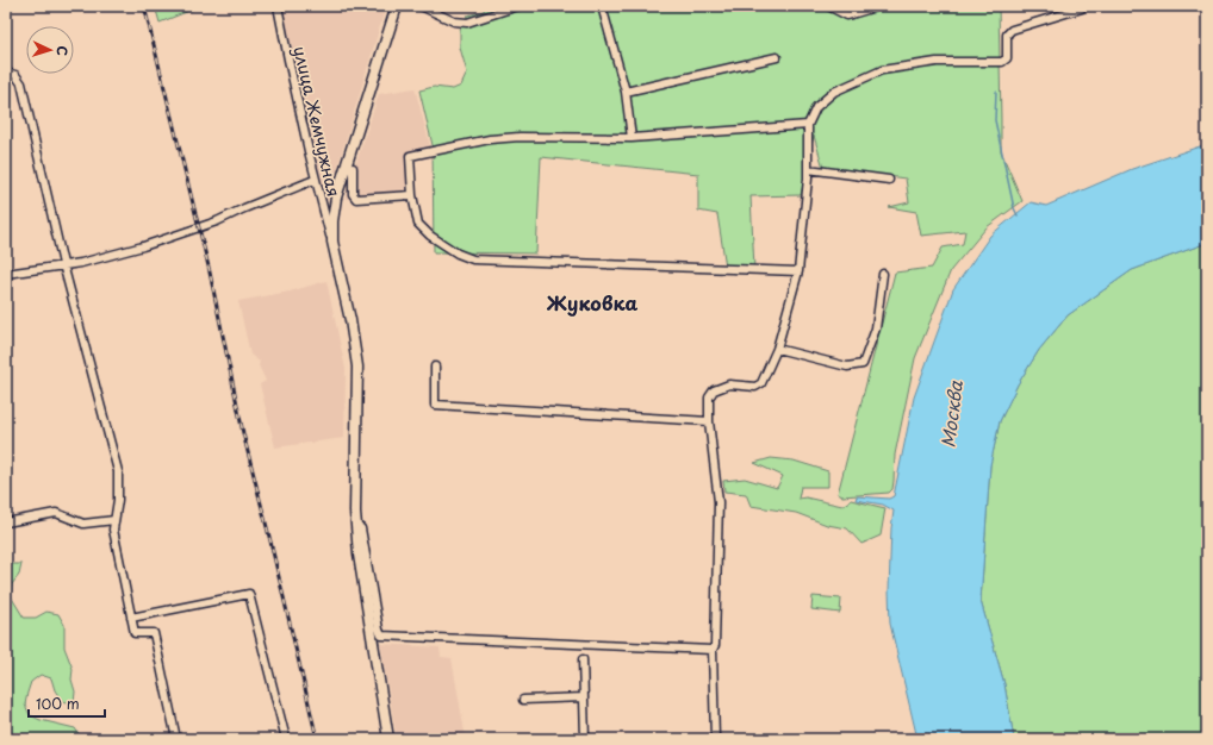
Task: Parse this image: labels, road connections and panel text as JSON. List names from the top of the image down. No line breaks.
{"streets":{"street":["улица Жемчужная"]},"districts":["Жуковка"],"water":["Москва"],"scale_bar":"100 m","north":"right"}
